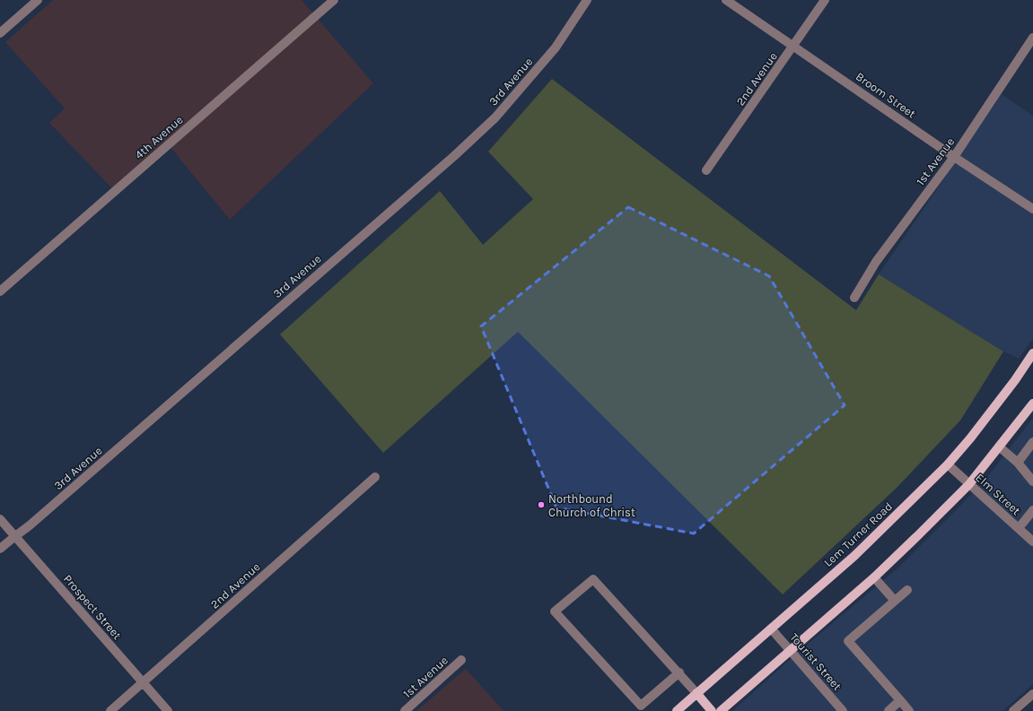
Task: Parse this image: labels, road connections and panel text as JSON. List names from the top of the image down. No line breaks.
{"streets":{"main road":["Lem Turner Road"],"street":["2nd Avenue","3rd Avenue","Broom Street","4th Avenue","1st Avenue","Elm Street","Prospect Street","Tourist Street"]},"crossings":[["2nd Avenue","Broom Street"],["2nd Avenue","Prospect Street"],["3rd Avenue","Prospect Street"],["Broom Street","1st Avenue"],["Elm Street","Lem Turner Road"],["Lem Turner Road","Tourist Street"]],"places":["Northbound Church of Christ"]}
